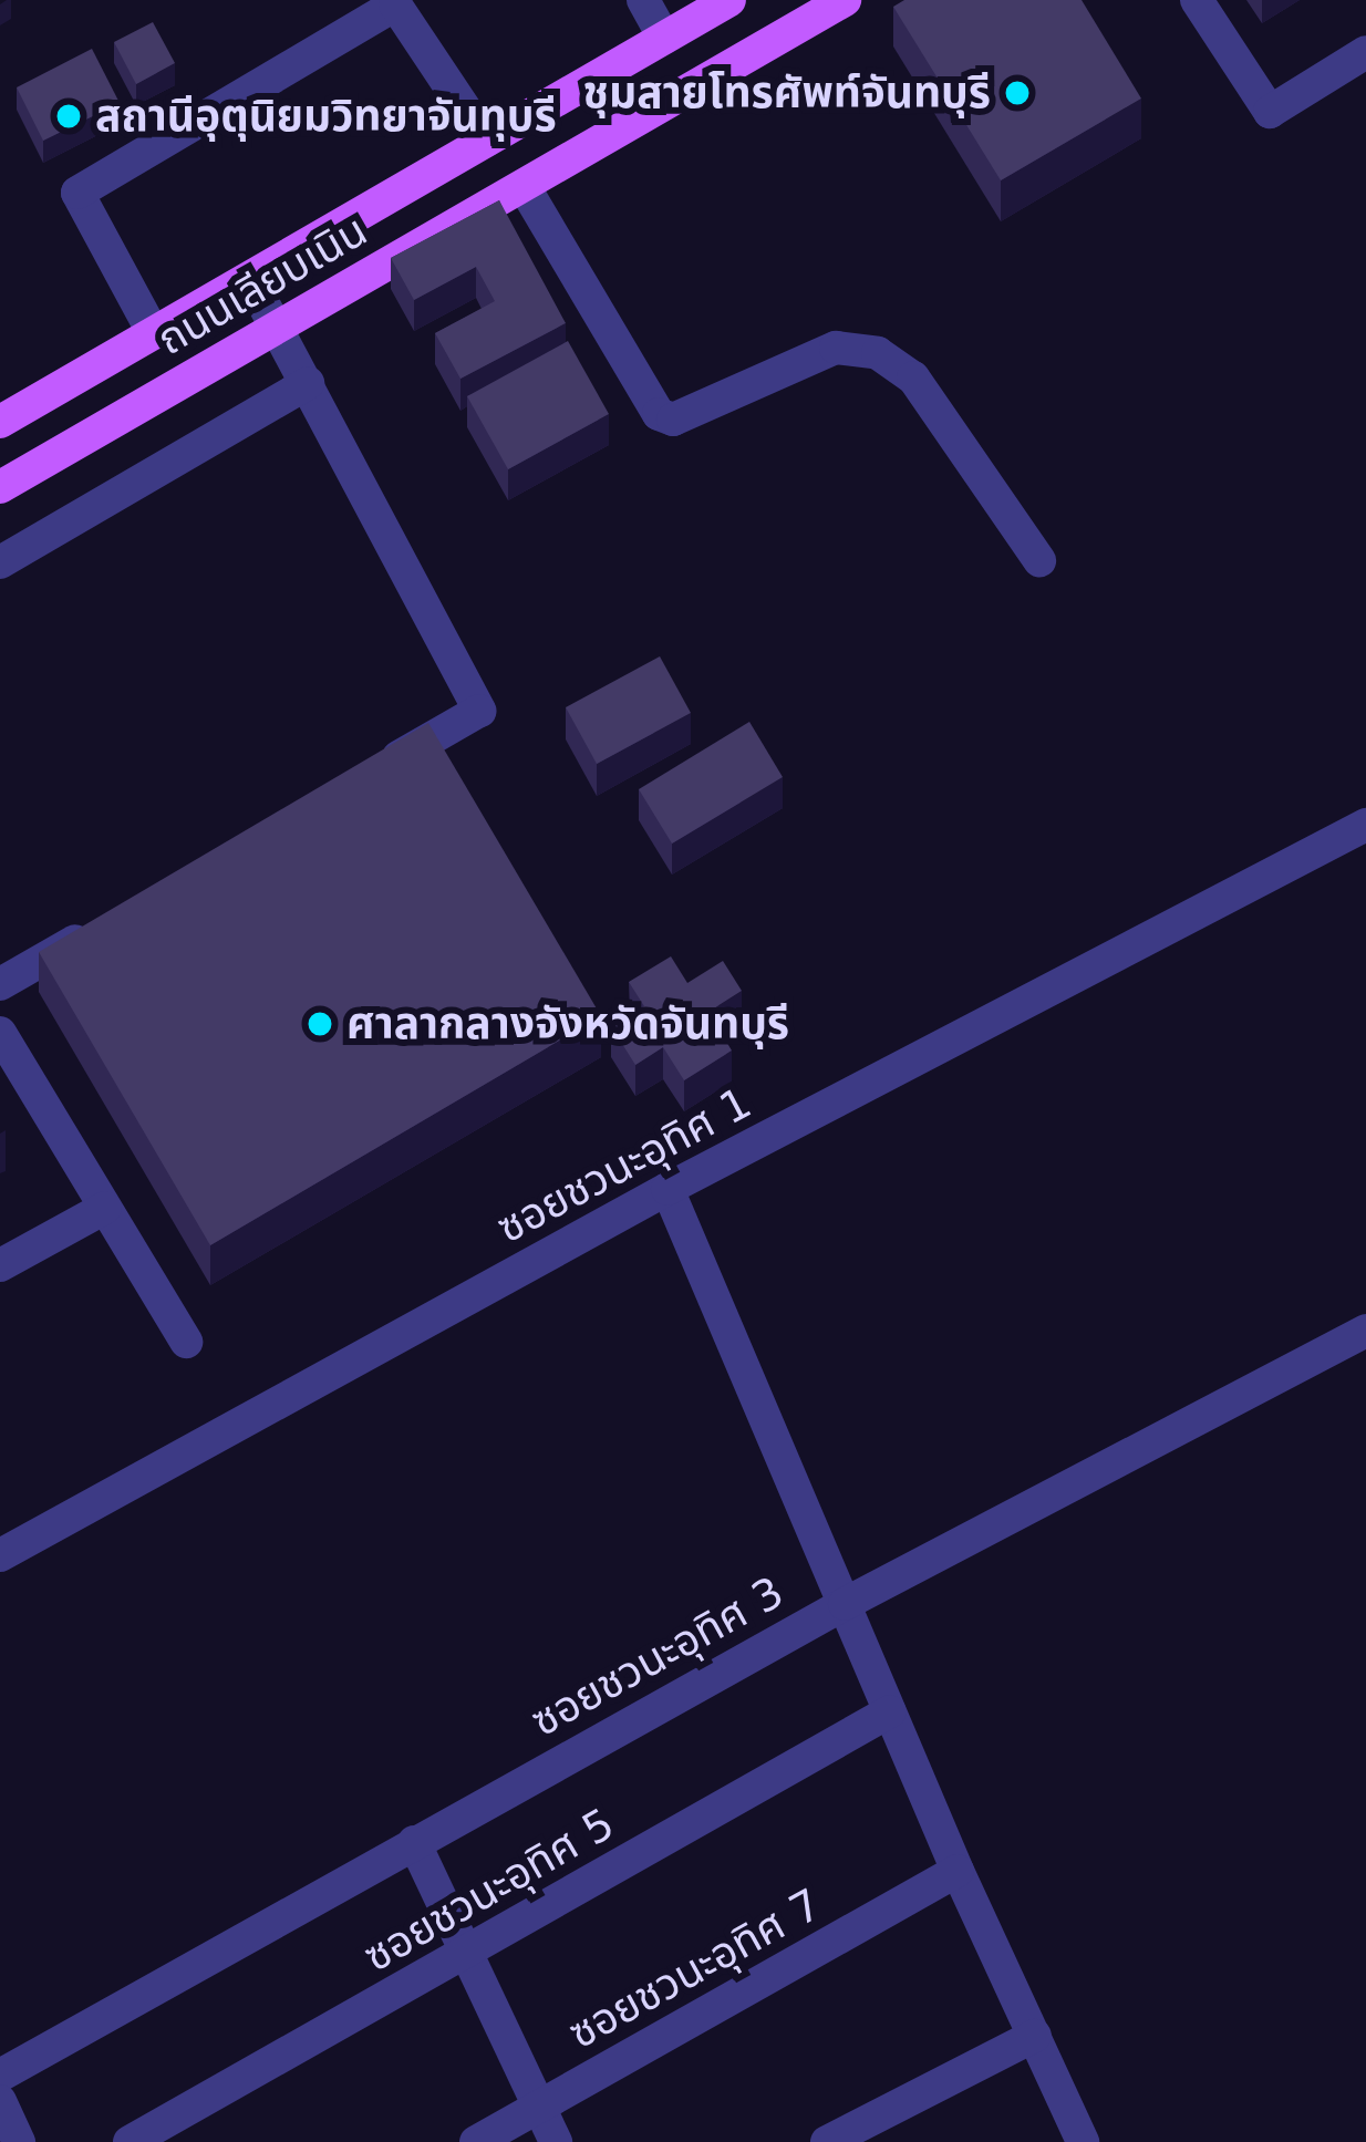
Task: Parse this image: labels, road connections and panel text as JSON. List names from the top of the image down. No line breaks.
{"streets":{"main road":["ถนนเลียบเนิน"],"street":["ซอยชวนะอุทิศ 1","ซอยชวนะอุทิศ 3","ซอยชวนะอุทิศ 5","ซอยชวนะอุทิศ 7"]},"places":["ชุมสายโทรศัพท์จันทบุรี","สถานีอุตุนิยมวิทยาจันทุบรี","ศาลากลางจังหวัดจันทบุรี"]}
